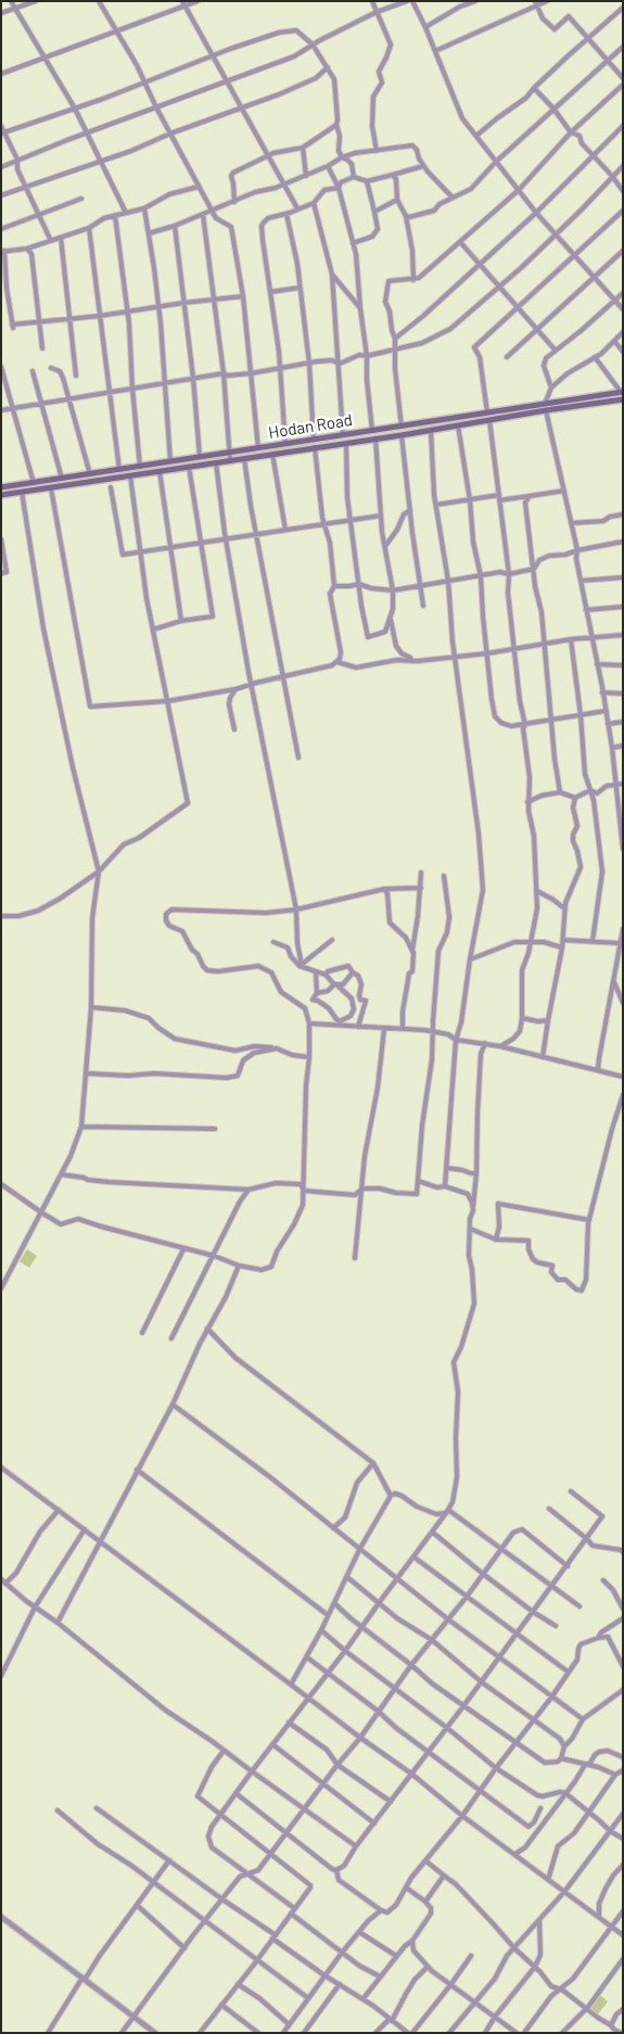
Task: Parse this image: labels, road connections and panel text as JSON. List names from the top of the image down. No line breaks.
{"streets":{"main road":["Hodan Road"]}}
